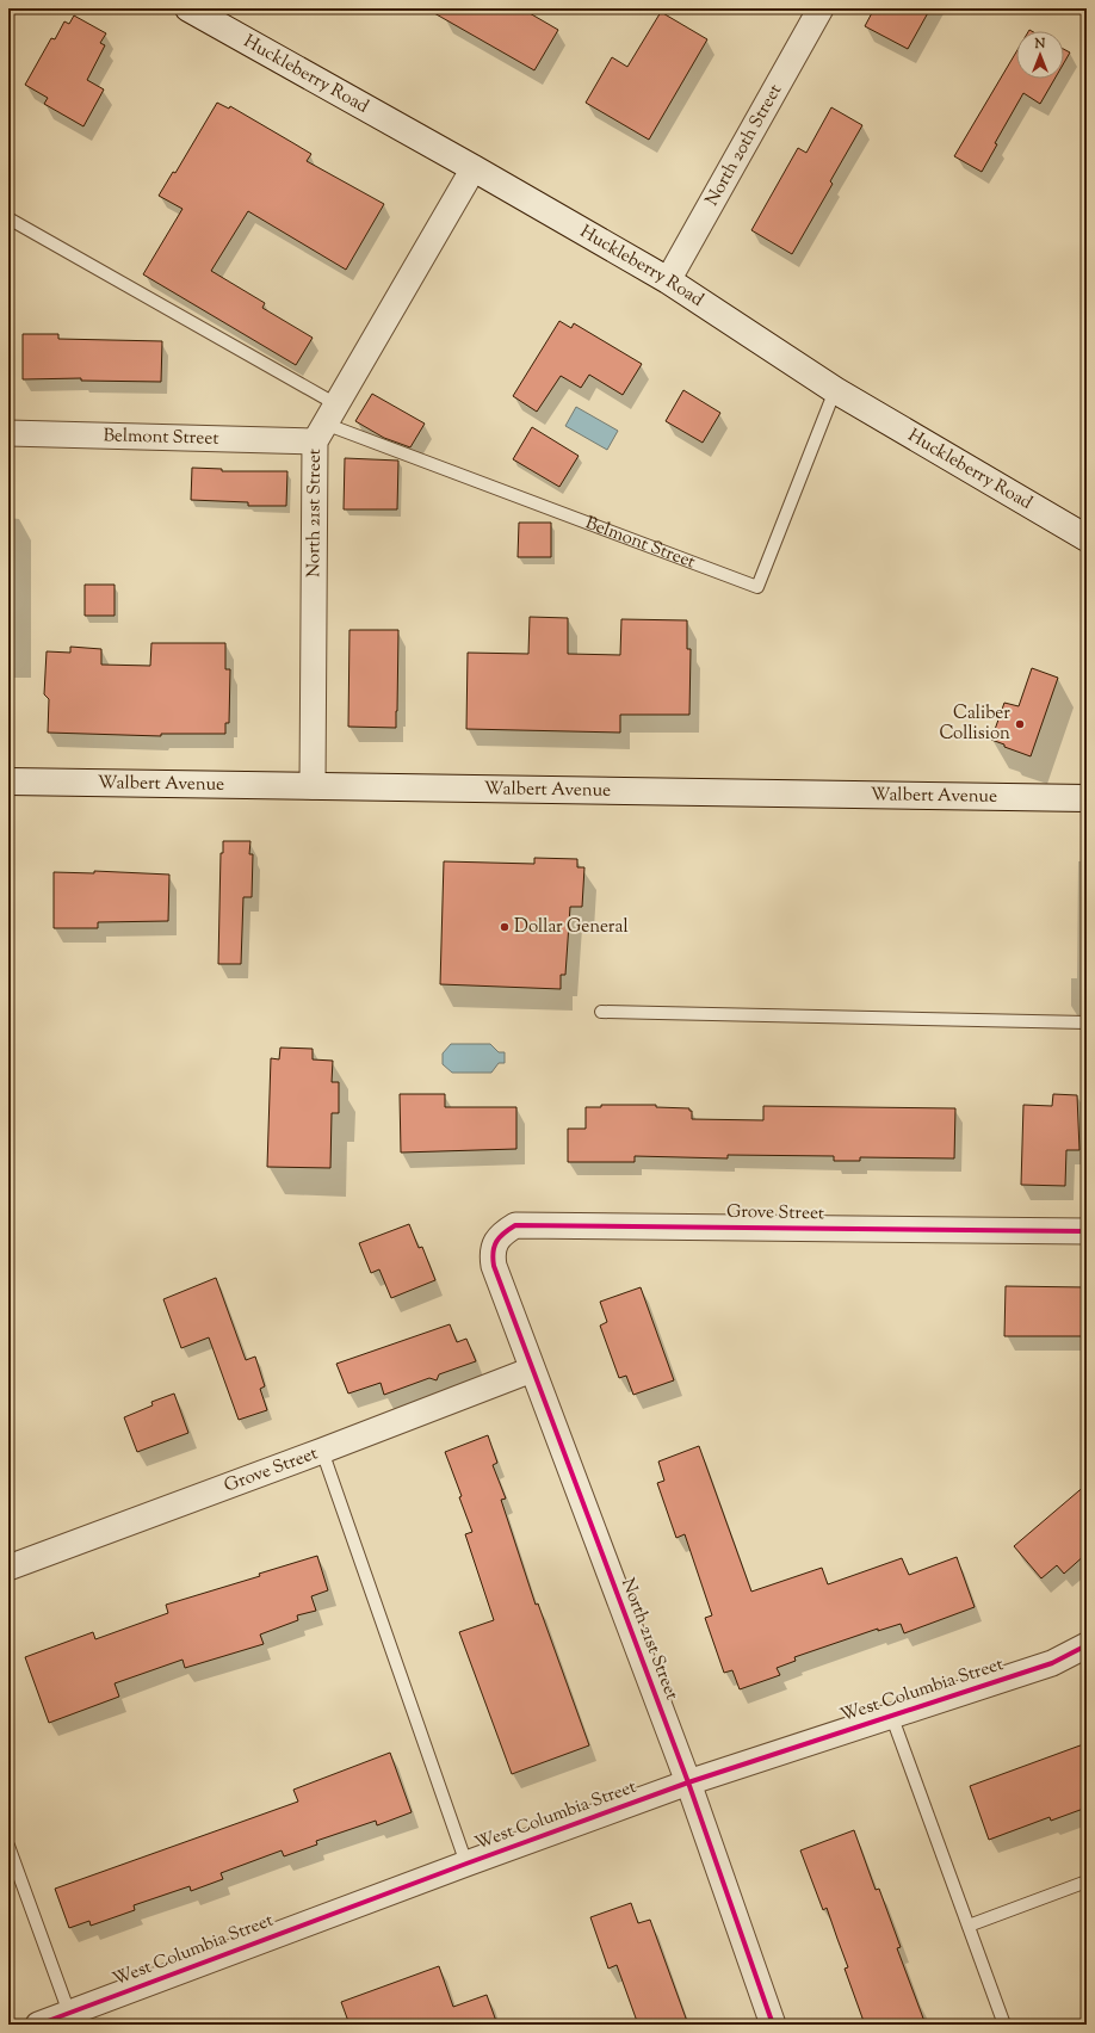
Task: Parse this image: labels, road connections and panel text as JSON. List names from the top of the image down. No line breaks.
{"streets":{"main road":["Huckleberry Road","Walbert Avenue"],"street":["North 20th Street","Belmont Street","North 21st Street","Grove Street","West Columbia Street"]},"crossings":[["Huckleberry Road","North 20th Street"],["Huckleberry Road","Belmont Street"],["Huckleberry Road","North 21st Street"],["Belmont Street","North 21st Street"],["North 21st Street","Walbert Avenue"],["North 21st Street","Grove Street"],["North 21st Street","West Columbia Street"]],"places":["Caliber Collision","Dollar General"],"north":"top"}
